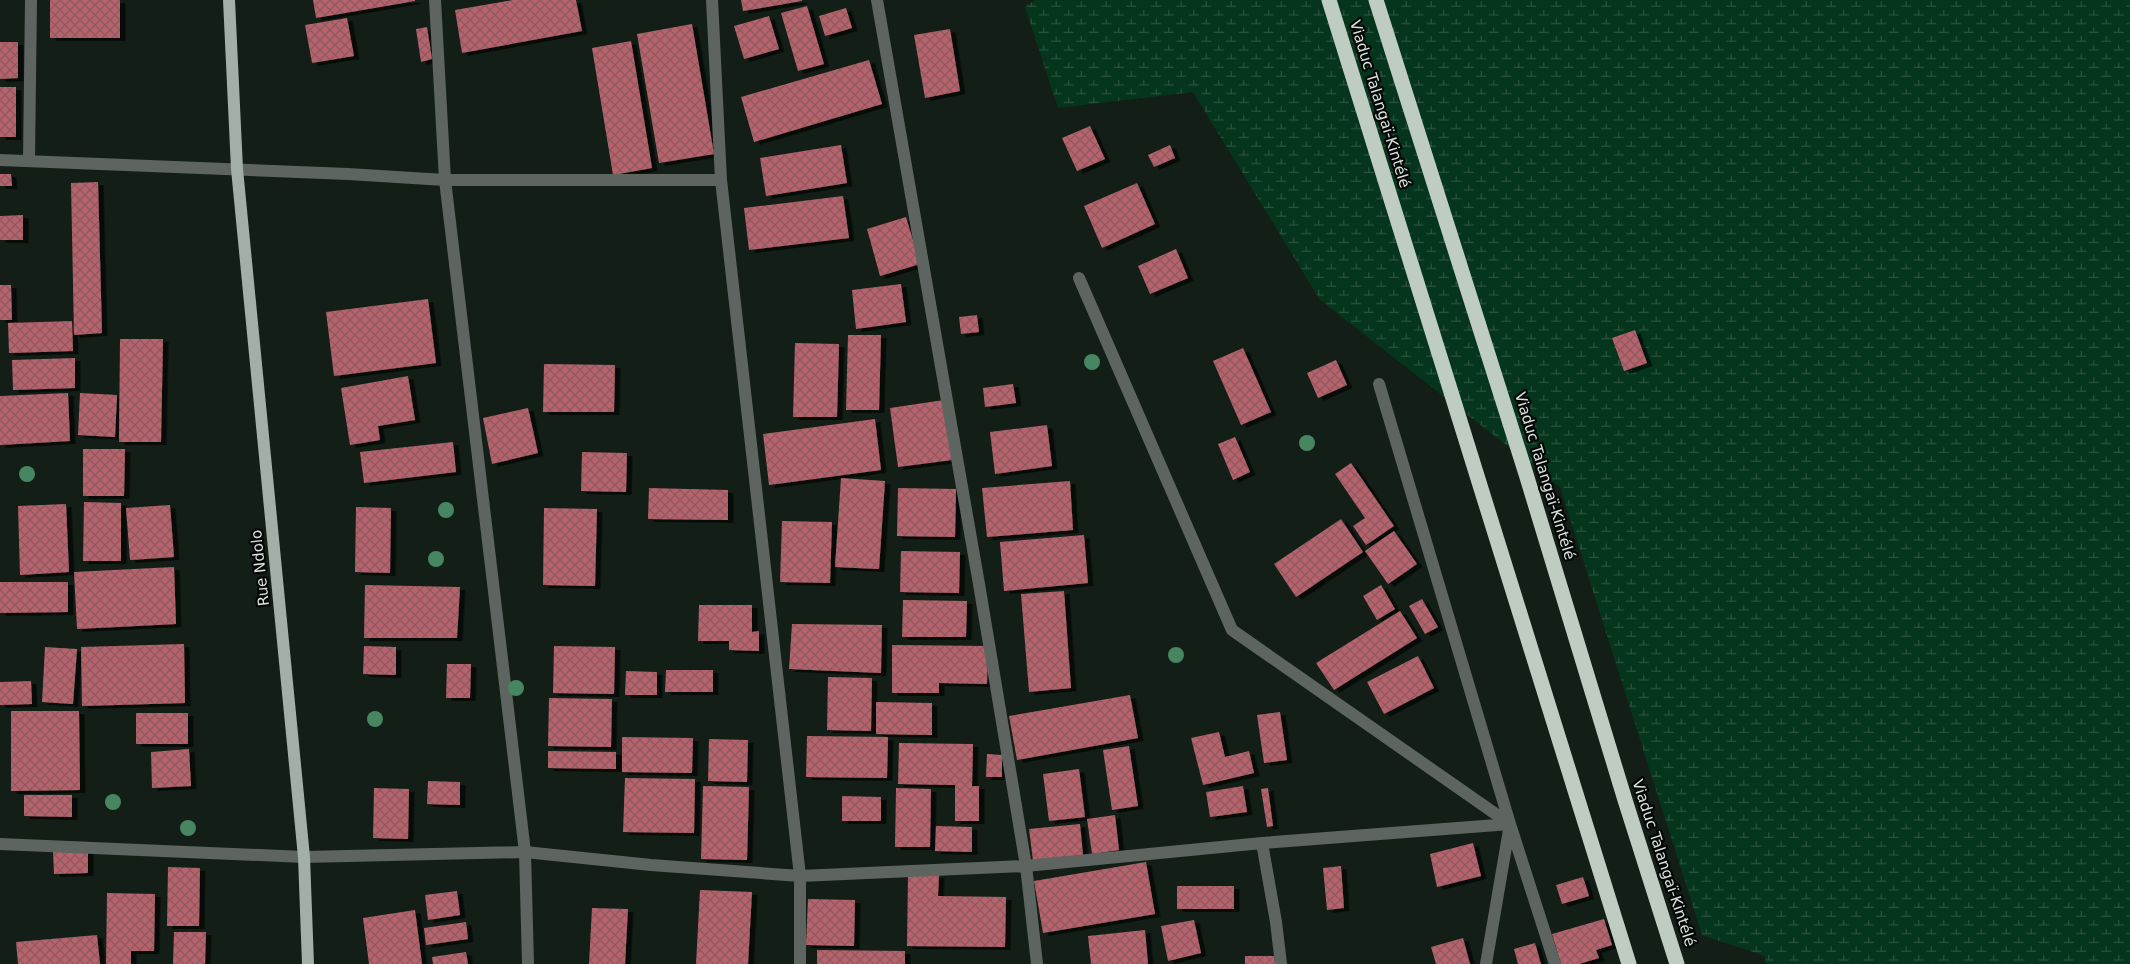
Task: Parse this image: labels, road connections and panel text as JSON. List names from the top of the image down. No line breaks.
{"streets":{"highway":["Viaduc Talangaï-Kintélé"],"main road":["Rue Ndolo"]}}
